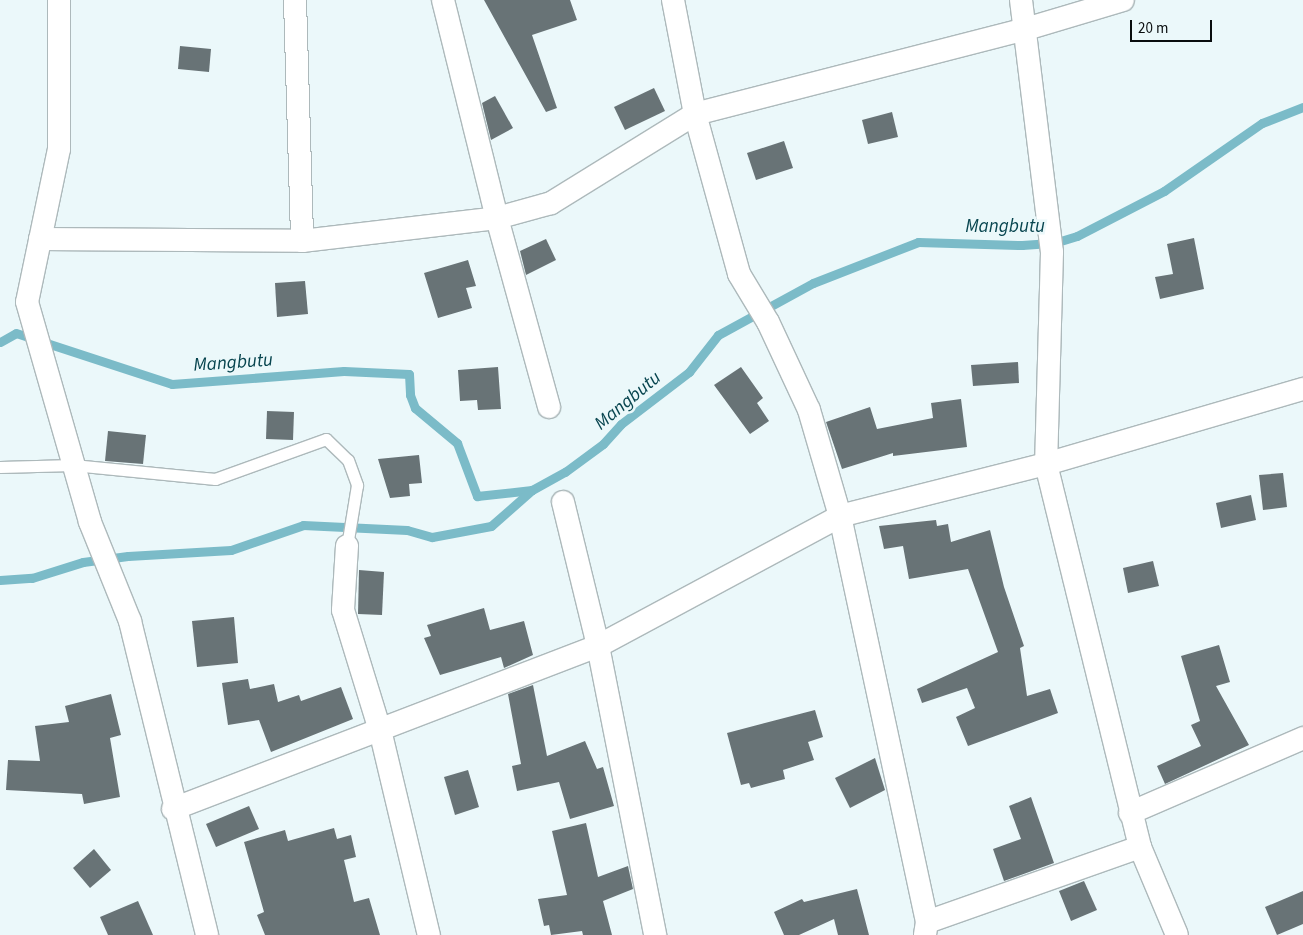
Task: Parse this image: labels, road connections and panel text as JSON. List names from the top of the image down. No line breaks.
{"water":["Mangbutu"],"scale_bar":"20 m"}
